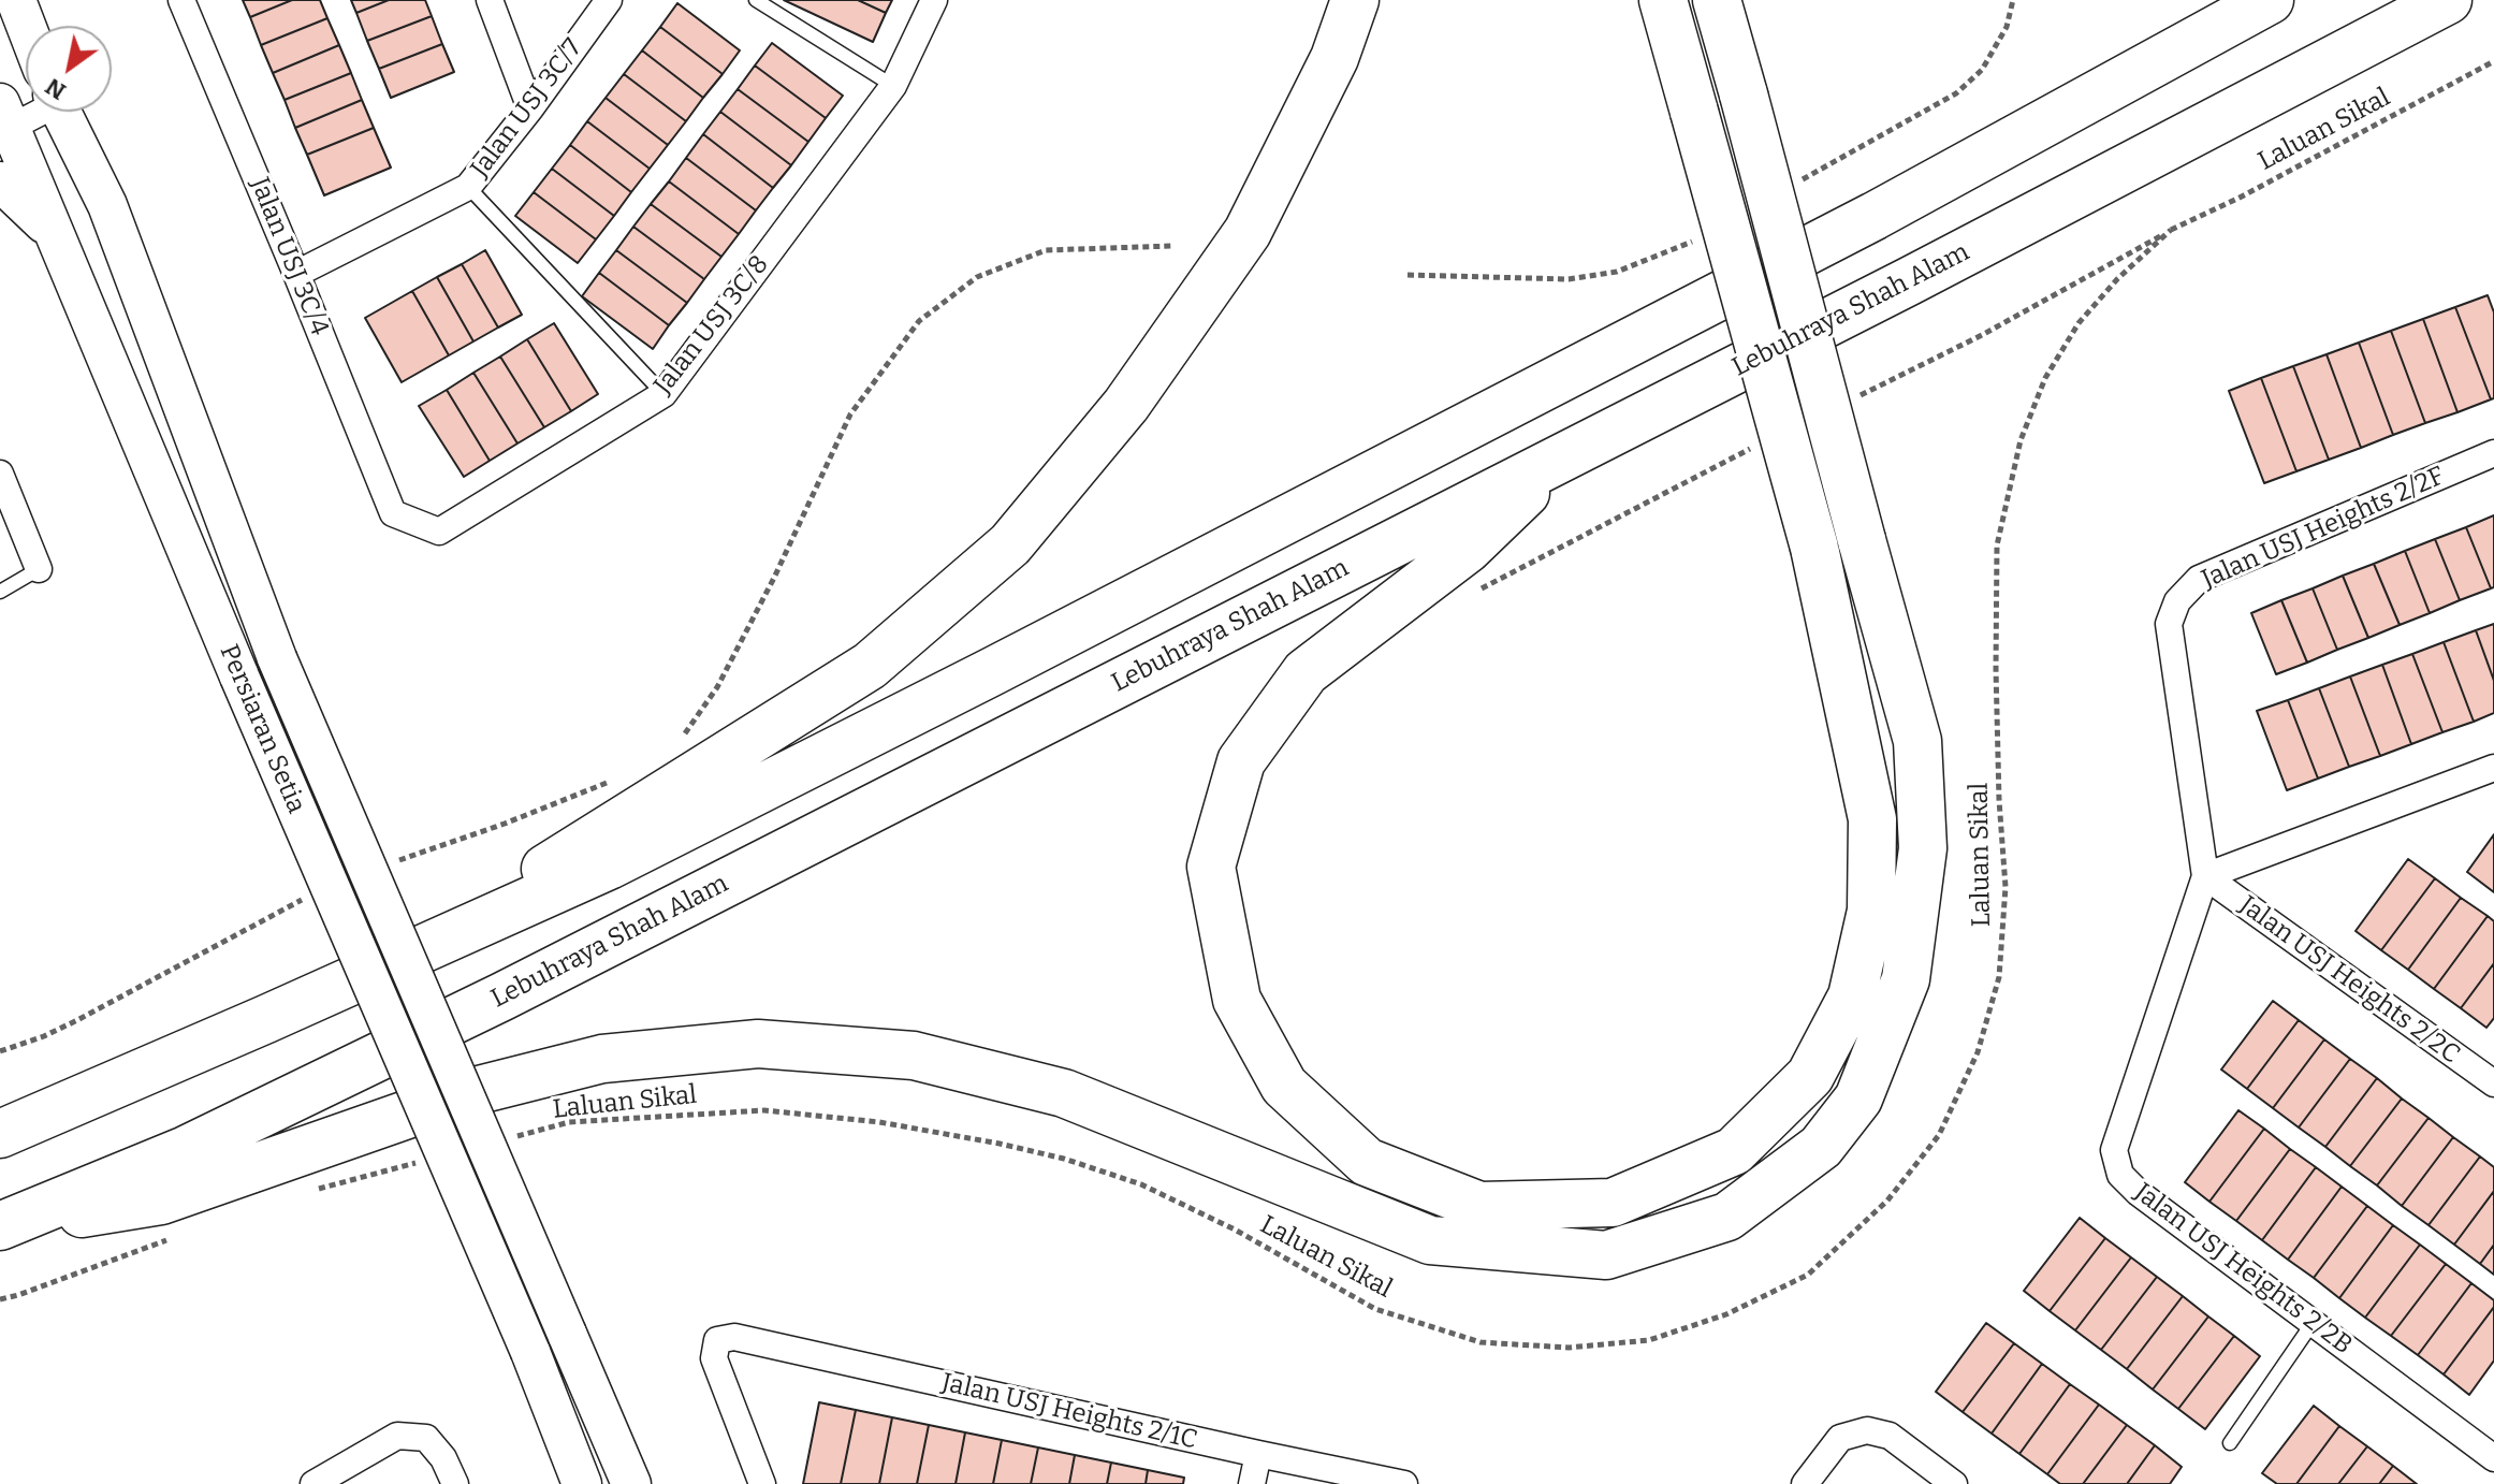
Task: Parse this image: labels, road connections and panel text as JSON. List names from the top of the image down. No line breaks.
{"streets":{"highway":["Lebuhraya Shah Alam"],"main road":["Persiaran Setia"],"street":["Jalan USJ 3C/7","Jalan USJ 3C/4","Jalan USJ 3C/8","Jalan USJ Heights 2/2F","Jalan USJ Heights 2/2C","Jalan USJ Heights 2/2B","Jalan USJ Heights 2/1C"],"path":["Laluan Sikal"]},"crossings":[["Jalan USJ 3C/7","Jalan USJ 3C/4"],["Jalan USJ 3C/4","Jalan USJ 3C/8"],["Jalan USJ Heights 2/2F","Jalan USJ Heights 2/2C"],["Jalan USJ Heights 2/2F","Jalan USJ Heights 2/2B"],["Jalan USJ Heights 2/2C","Jalan USJ Heights 2/2B"]],"north":"bottom left"}
